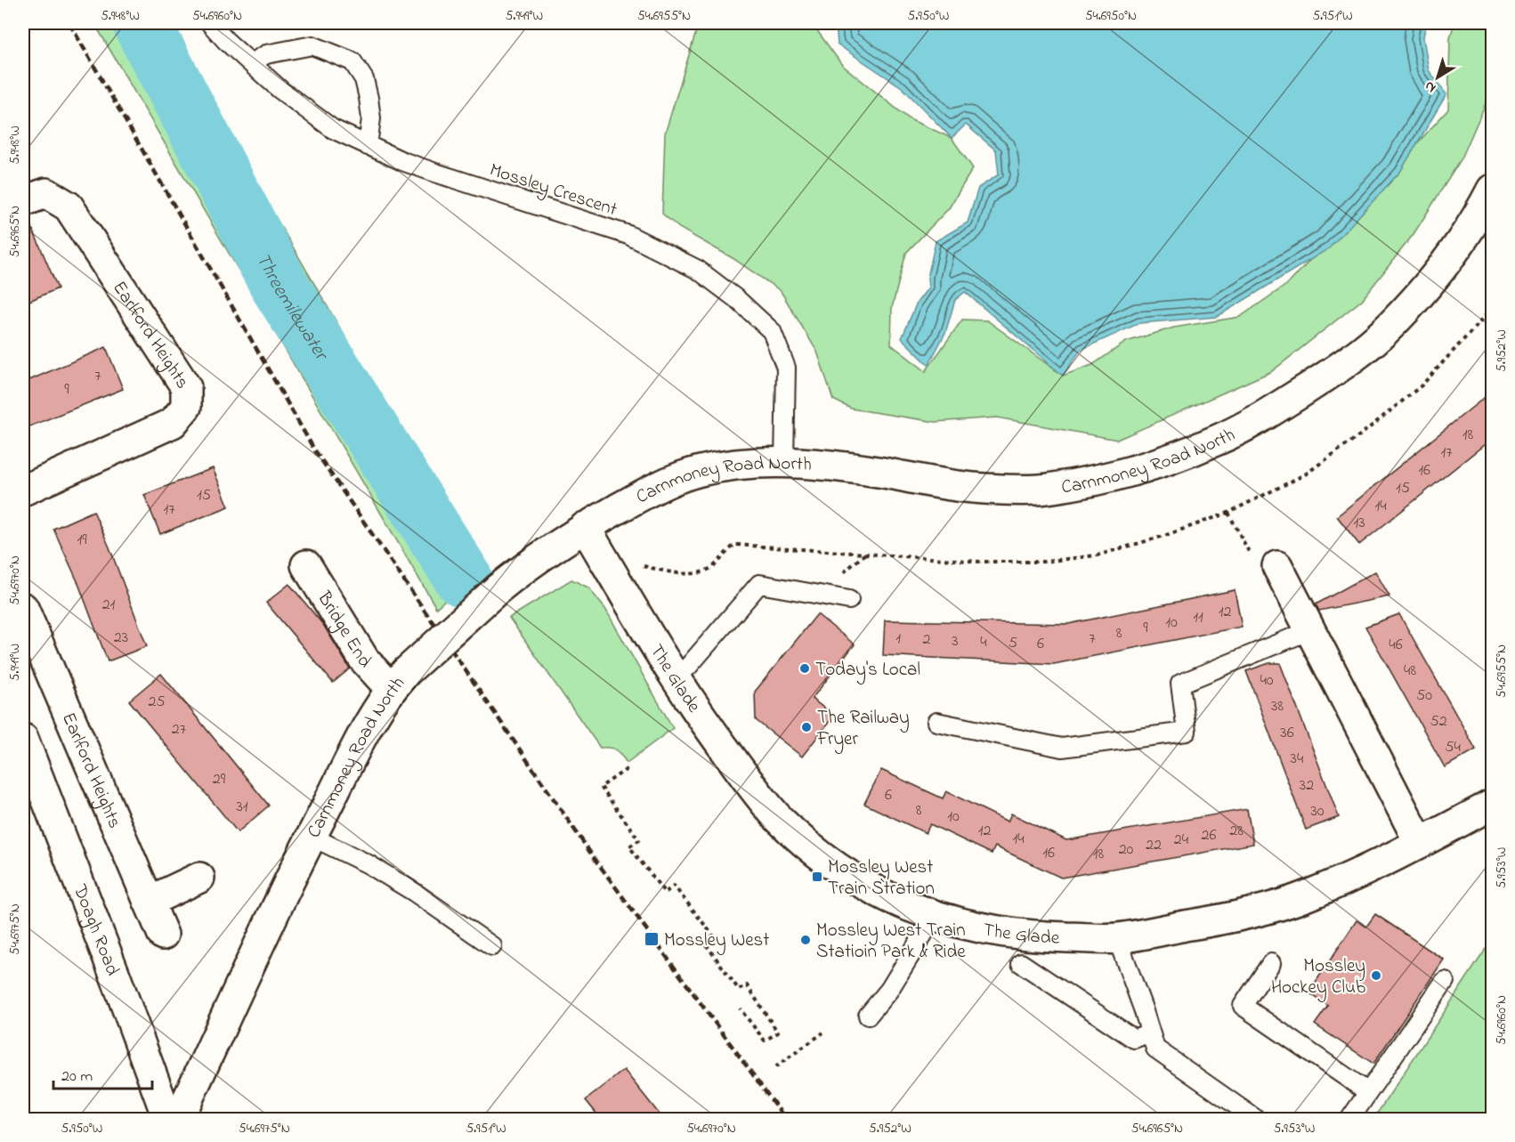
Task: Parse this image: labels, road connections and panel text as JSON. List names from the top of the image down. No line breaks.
{"streets":{"street":["Earlford Heights","Carnmoney Road North","Bridge End","The Glade","Doagh Road"],"lane":["Mossley Crescent"]},"crossings":[["Mossley Crescent","Carnmoney Road North"],["Carnmoney Road North","Bridge End"],["Carnmoney Road North","The Glade"]],"water":["Threemilewater"],"places":{"other":["Today's Local","The Railway Fryer","Mossley West Train Statioin Park & Ride","Mossley Hockey Club"],"transit":["Mossley West Train Stration","Mossley West"]},"house_numbers":["7","9","18","17","16","15","15","14","17","13","19","21","12","11","10","9","8","23","1","7","2","3","4","5","6","46","48","40","50","25","38","52","27","36","54","34","29","32","6","31","8","30","10","12","28","26","14","24","22","20","16","18"],"scale_bar":"20 m","north":"bottom left","coordinates":["5.948°W","54.6960°N","5.949°W","54.6955°N","5.950°W","54.6950°N","5.951°W","54.6965°N","5.952°W","54.6970°N","5.953°W","54.6975°N"]}
